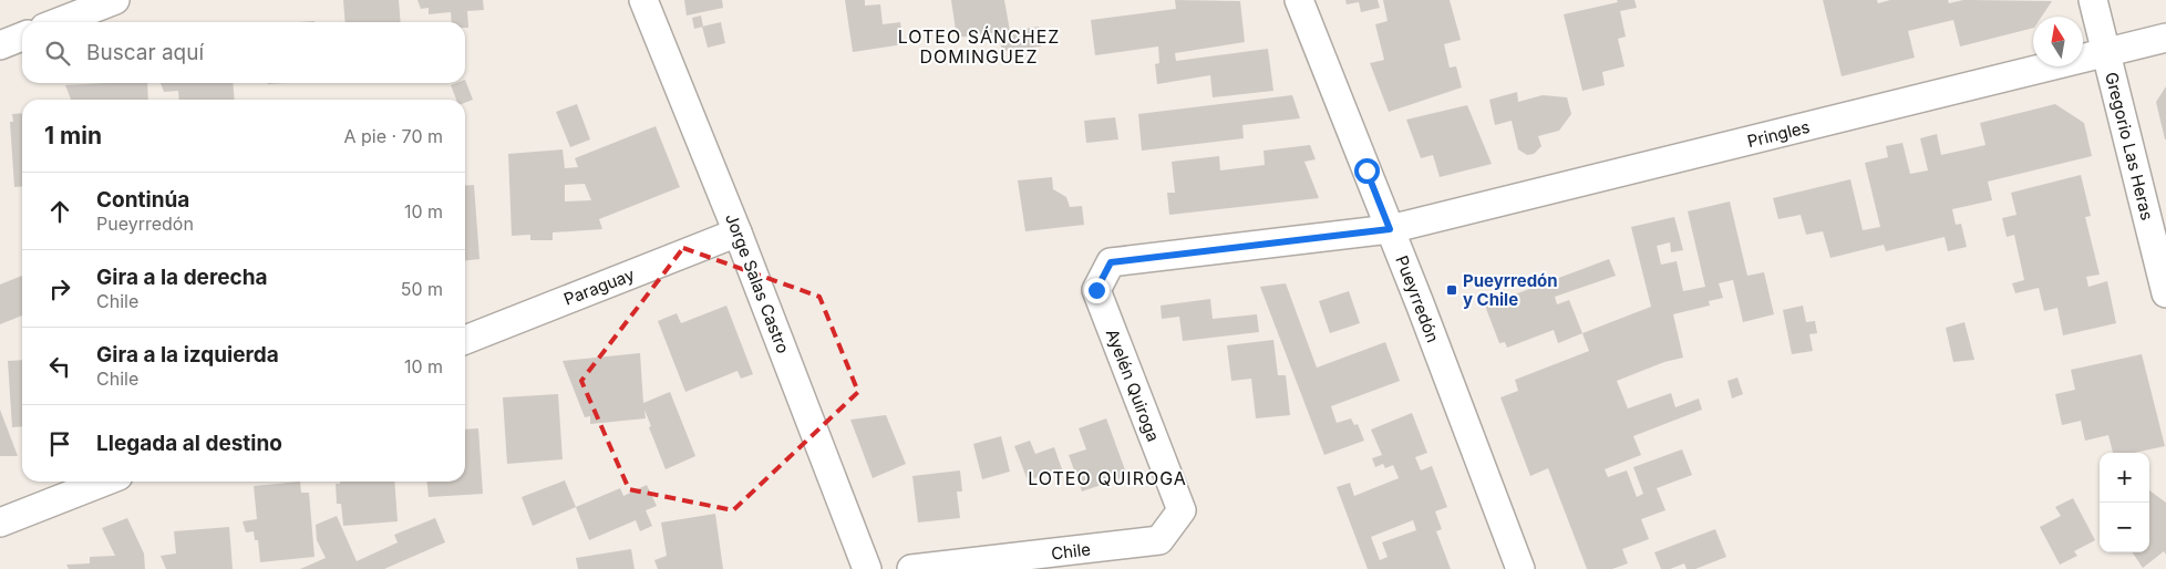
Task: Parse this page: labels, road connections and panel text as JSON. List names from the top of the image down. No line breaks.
{"streets":{"street":["Pringles","Gregorio Las Heras","Jorge Salas Castro","Paraguay","Pueyrredón","Ayelén Quiroga","Chile"]},"crossings":[["Pringles","Gregorio Las Heras"],["Pringles","Pueyrredón"],["Pringles","Ayelén Quiroga"],["Jorge Salas Castro","Paraguay"],["Pueyrredón","Ayelén Quiroga"],["Ayelén Quiroga","Chile"]],"districts":["LOTEO SÁNCHEZ DOMINGUEZ","LOTEO QUIROGA"],"places":{"transit":["Pueyrredón y Chile"]},"north":"top","page":{"search":"Buscar aquí","heading":["1 min","A pie · 70 m"],"list":[["Continúa","Pueyrredón","10 m"],["Gira a la derecha","Chile","50 m"],["Gira a la izquierda","Chile","10 m"],"Llegada al destino"],"map_buttons":["+","−"]}}
